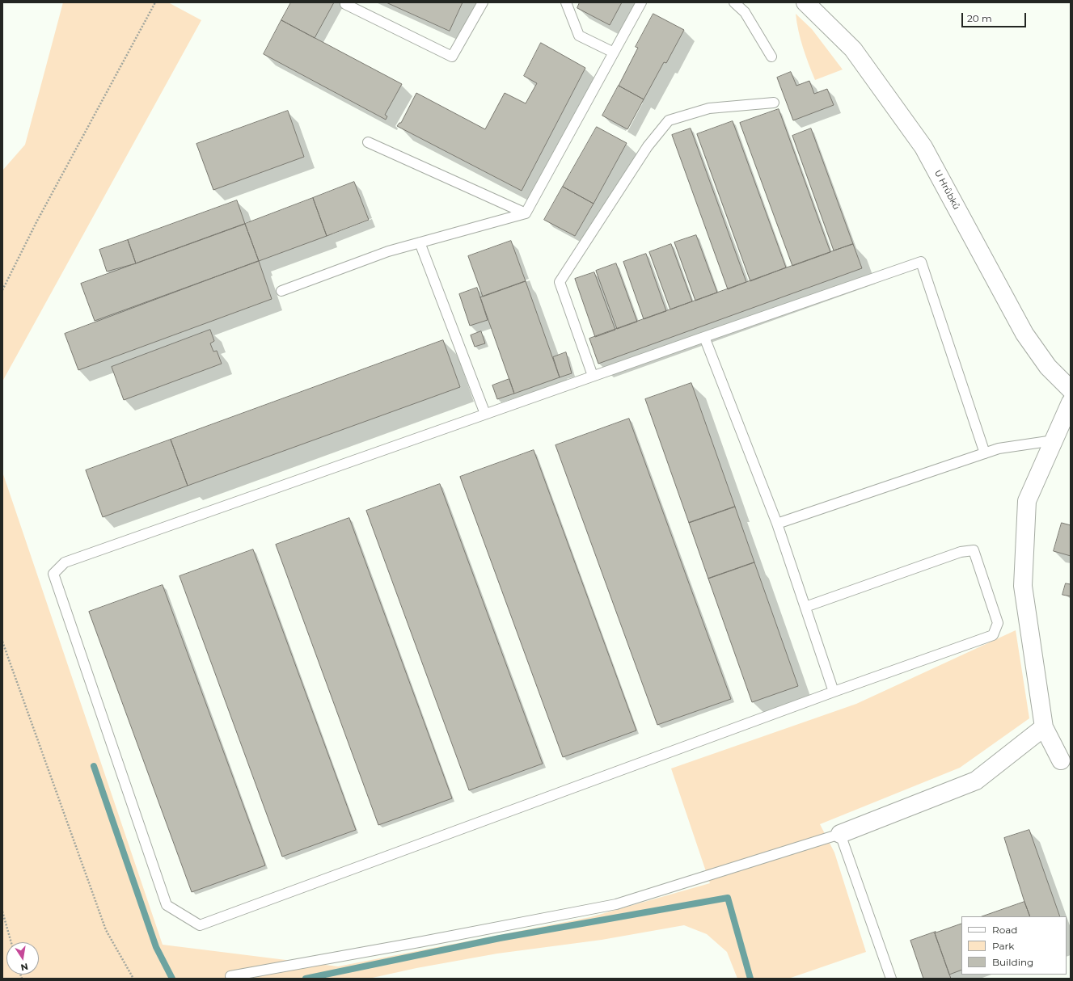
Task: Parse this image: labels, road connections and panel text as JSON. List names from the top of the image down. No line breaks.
{"streets":{"street":["U Hrůbků"]},"legend":["Road","Park","Building"],"scale_bar":"20 m","north":"bottom"}
